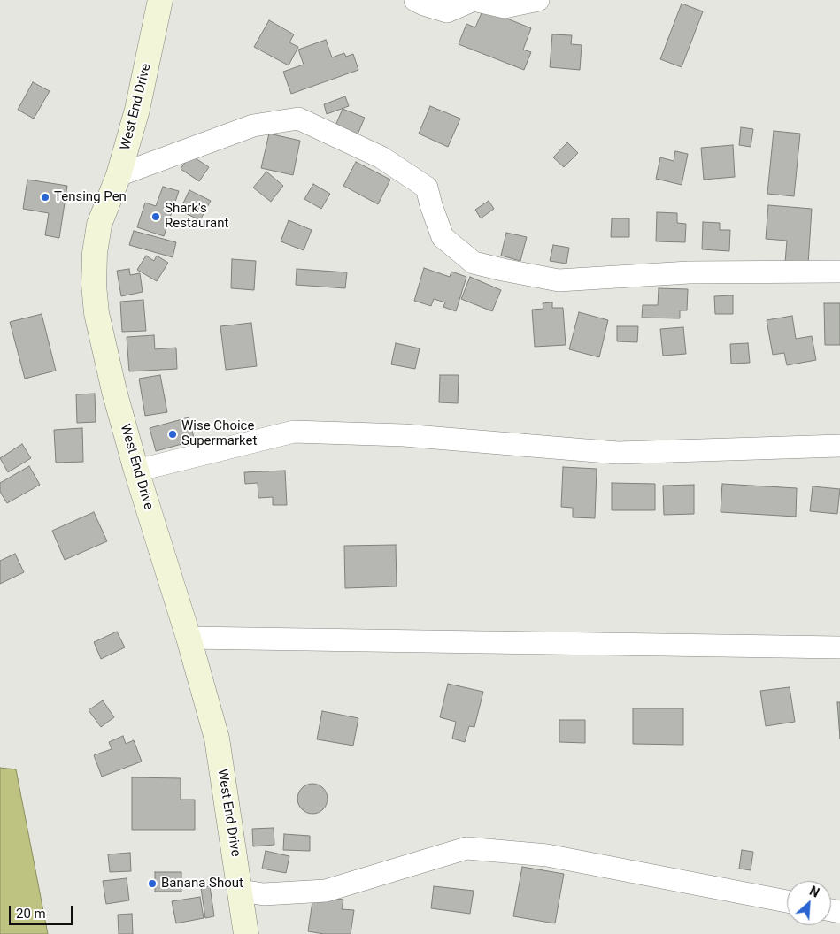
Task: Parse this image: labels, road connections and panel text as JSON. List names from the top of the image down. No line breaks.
{"streets":{"main road":["West End Drive"]},"places":["Tensing Pen","Shark's Restaurant","Wise Choice Supermarket","Banana Shout"],"scale_bar":"20 m","north":"top right"}
